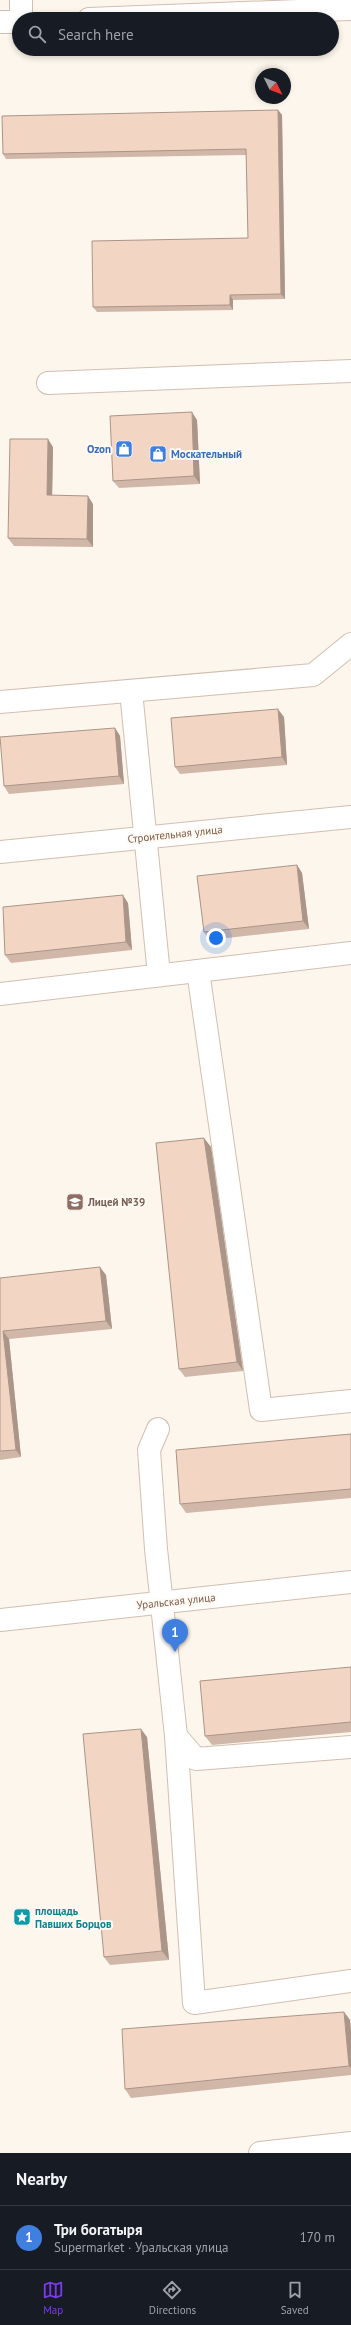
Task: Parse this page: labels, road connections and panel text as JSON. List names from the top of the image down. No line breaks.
{"streets":{"street":["Строительная улица","Уральская улица"]},"places":{"shop":["Ozon","Москательный"],"school or university":["Лицей №39"],"place":["площадь Павших Борцов"]},"north":"bottom right","page":{"search":"Search here","pins":"1","heading":"Nearby","list":[{"mark":"1","name":"Три богатыря","note":"Supermarket · Уральская улица","value":"170 m"}],"nav":["Map","Directions","Saved"]}}
